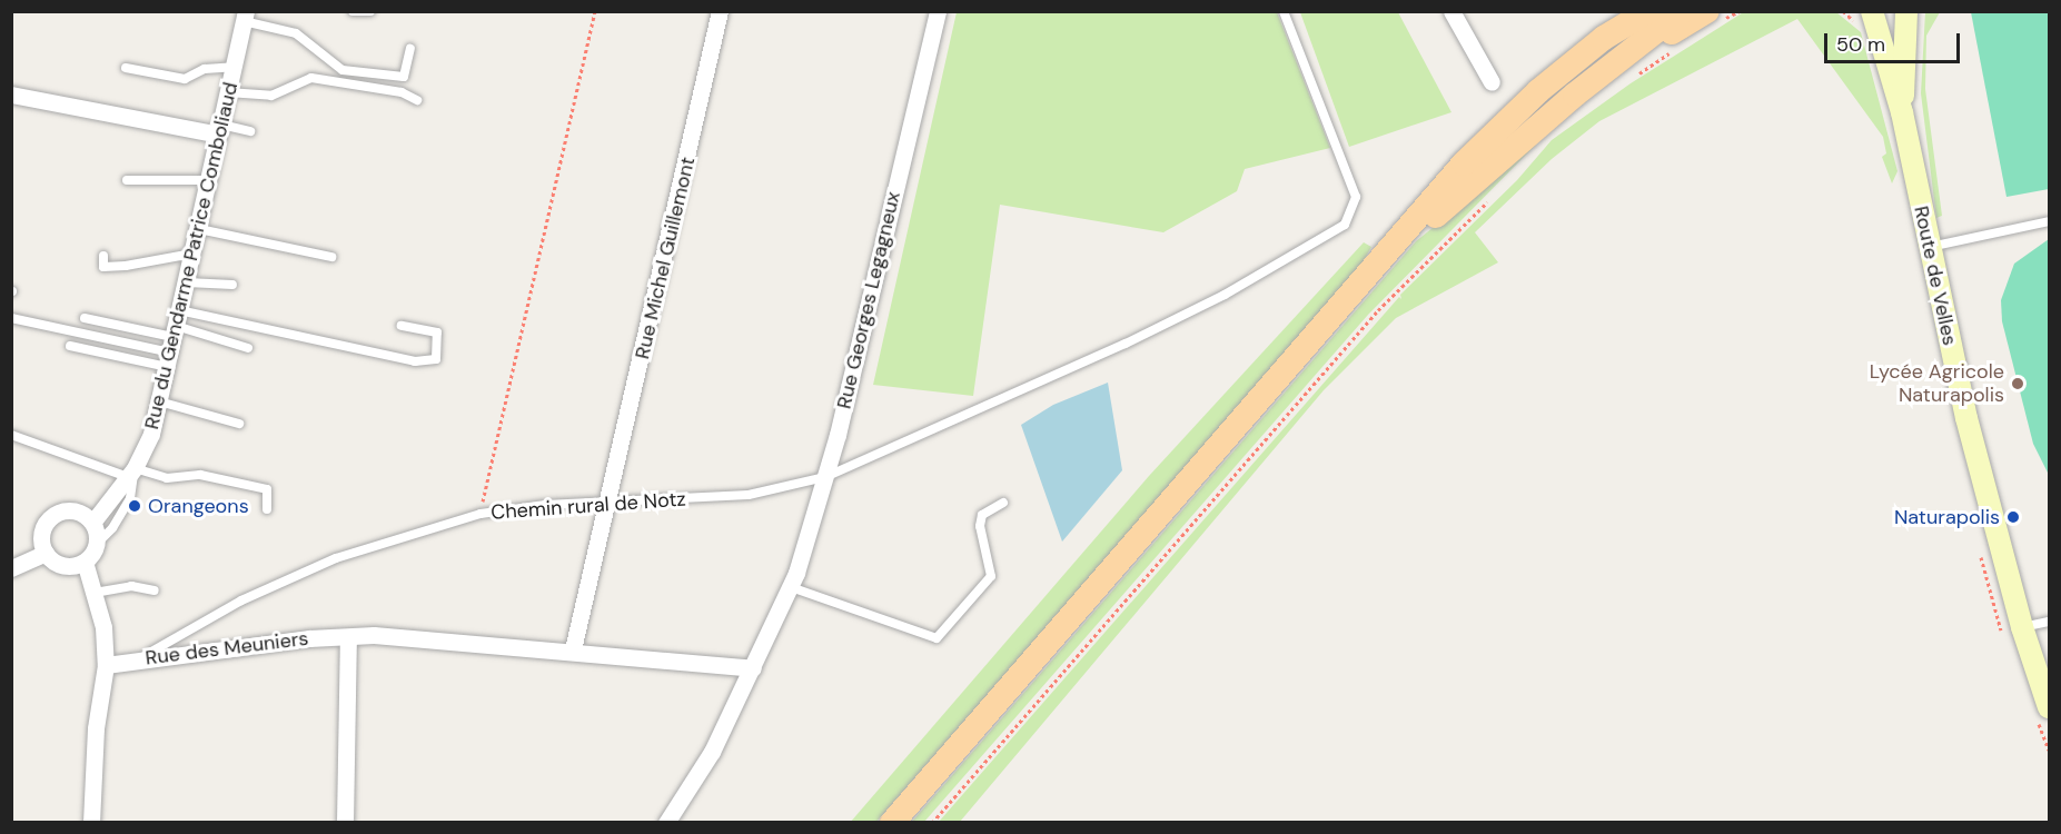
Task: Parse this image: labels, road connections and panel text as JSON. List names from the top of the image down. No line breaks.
{"streets":{"main road":["Route de Velles"],"street":["Rue du Gendarme Patrice Comboliaud","Rue Michel Guillemont","Rue Georges Legagneux","Rue des Meuniers"],"lane":["Chemin rural de Notz"]},"crossings":[["Rue Michel Guillemont","Chemin rural de Notz"],["Rue Georges Legagneux","Chemin rural de Notz"],["Chemin rural de Notz","Rue des Meuniers"]],"places":["Lycée Agricole Naturapolis","Orangeons","Naturapolis"],"scale_bar":"50 m"}
